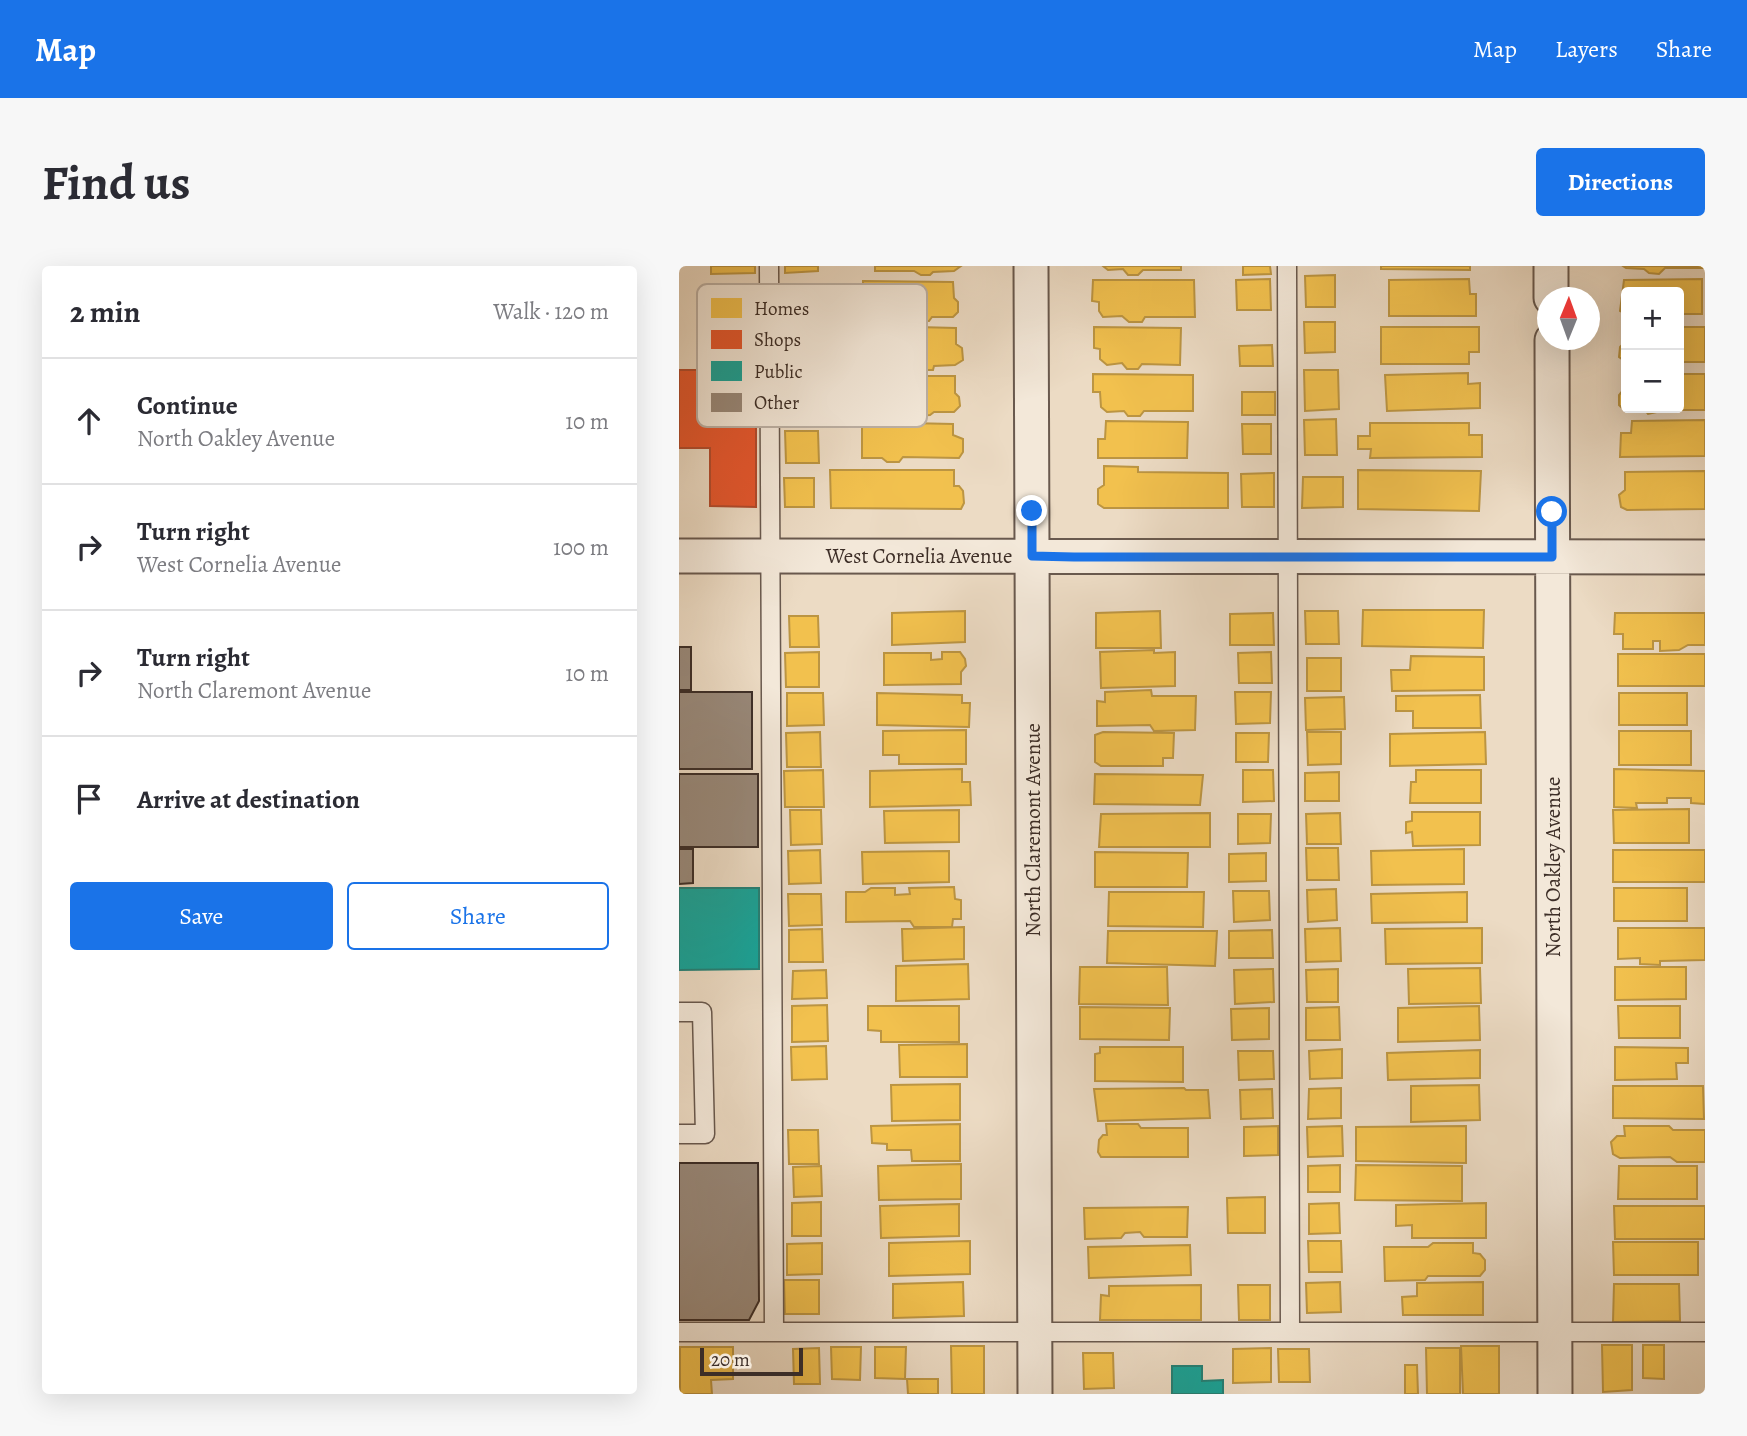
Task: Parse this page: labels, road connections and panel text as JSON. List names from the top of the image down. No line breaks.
{"streets":{"street":["West Cornelia Avenue","North Claremont Avenue","North Oakley Avenue"]},"crossings":[["West Cornelia Avenue","North Claremont Avenue"],["West Cornelia Avenue","North Oakley Avenue"]],"legend":["Homes","Shops","Public","Other"],"scale_bar":"20 m","north":"top","page":{"header":"Map","nav":["Map","Layers","Share"],"buttons":["Directions",["Save","Share"]],"title":"Find us","heading":["2 min","Walk · 120 m"],"map_buttons":["+","−"],"list":[["Continue","North Oakley Avenue","10 m"],["Turn right","West Cornelia Avenue","100 m"],["Turn right","North Claremont Avenue","10 m"],"Arrive at destination"],"scale":"20 m"}}
